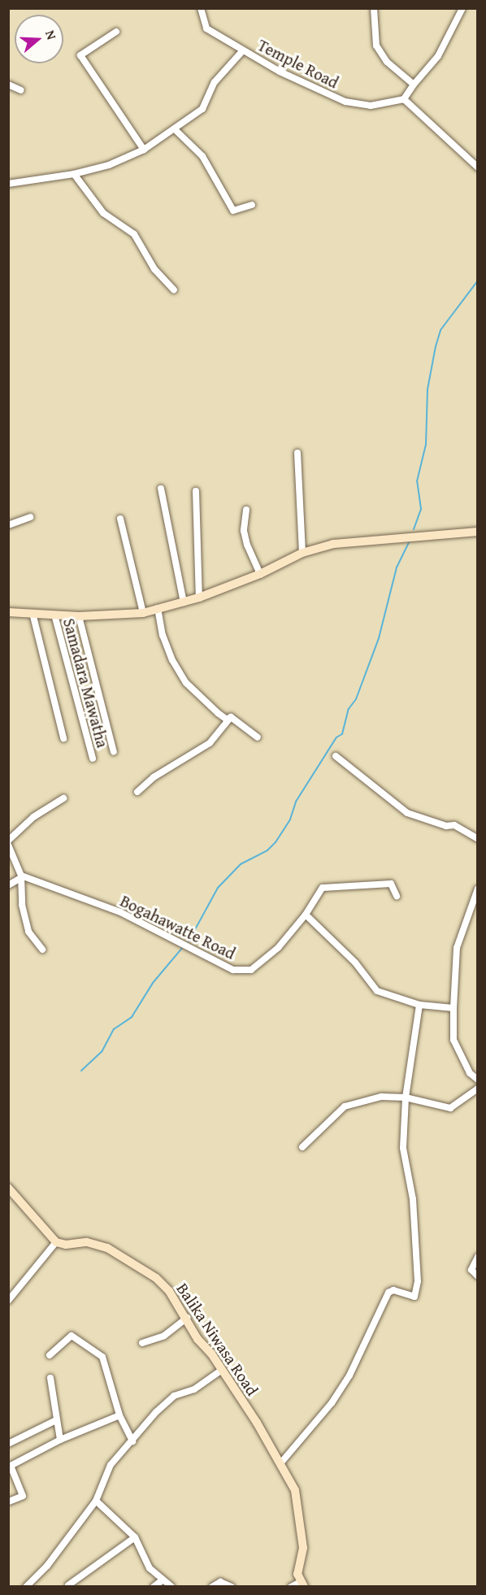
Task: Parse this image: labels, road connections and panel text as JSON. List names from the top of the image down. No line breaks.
{"streets":{"street":["Temple Road","Samadara Mawatha","Bogahawatte Road","Balika Niwasa Road"]},"north":"right"}
